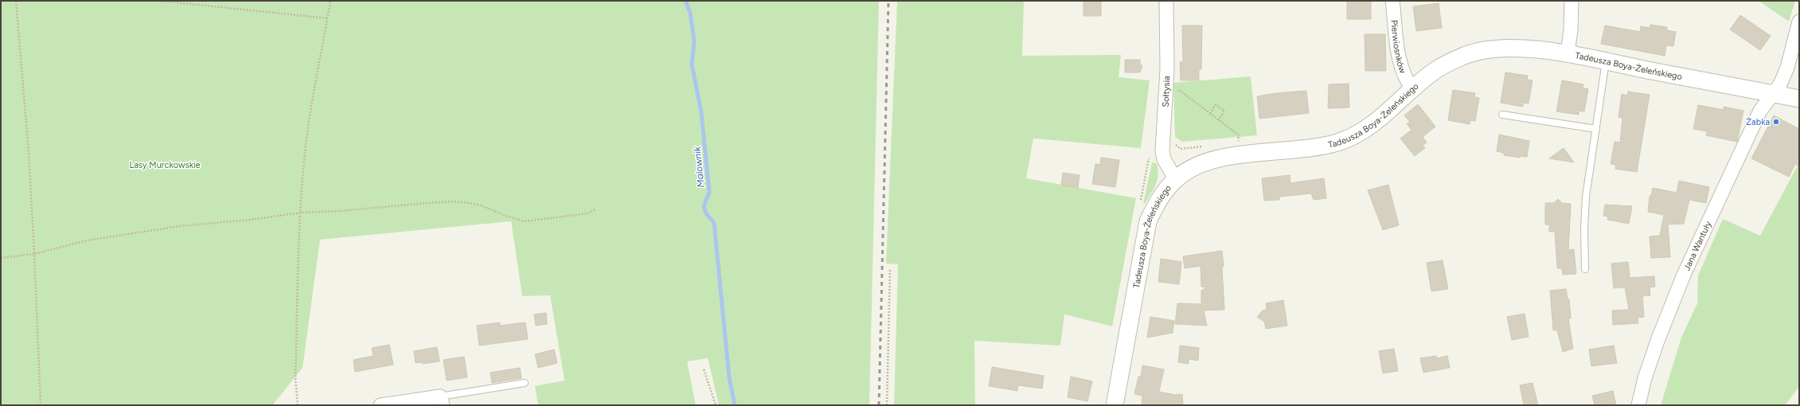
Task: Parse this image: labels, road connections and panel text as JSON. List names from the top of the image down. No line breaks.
{"streets":{"street":["Pierwiosnków","Tadeusza Boya-Żeleńskiego","Sołtysia","Jana Wantuły"]},"crossings":[["Pierwiosnków","Tadeusza Boya-Żeleńskiego"],["Tadeusza Boya-Żeleńskiego","Sołtysia"],["Tadeusza Boya-Żeleńskiego","Jana Wantuły"]],"water":["Malownik"],"parks":["Lasy Murckowskie"],"places":["Żabka"]}
